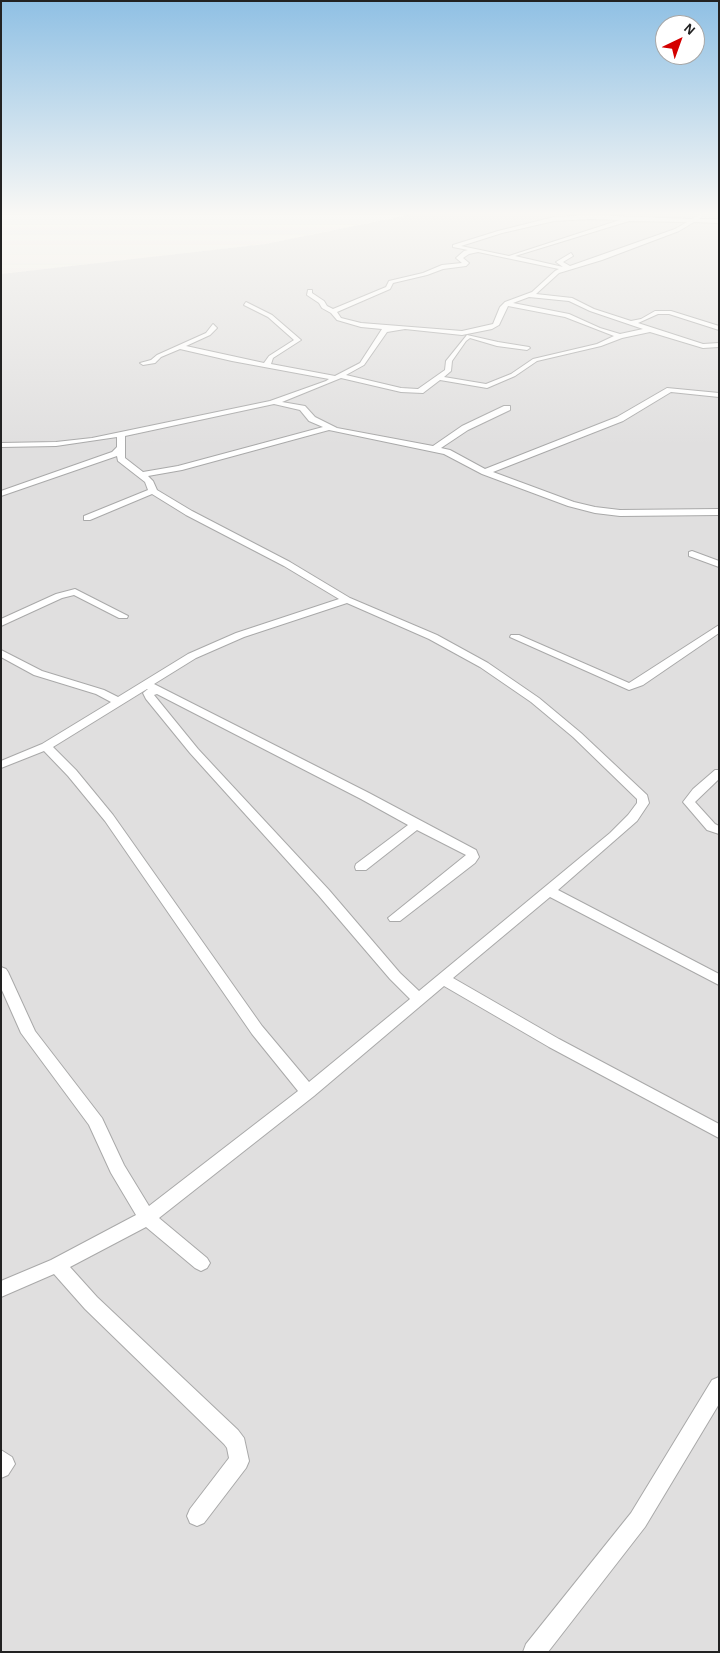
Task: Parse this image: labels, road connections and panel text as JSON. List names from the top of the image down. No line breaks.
{"north":"top right"}
